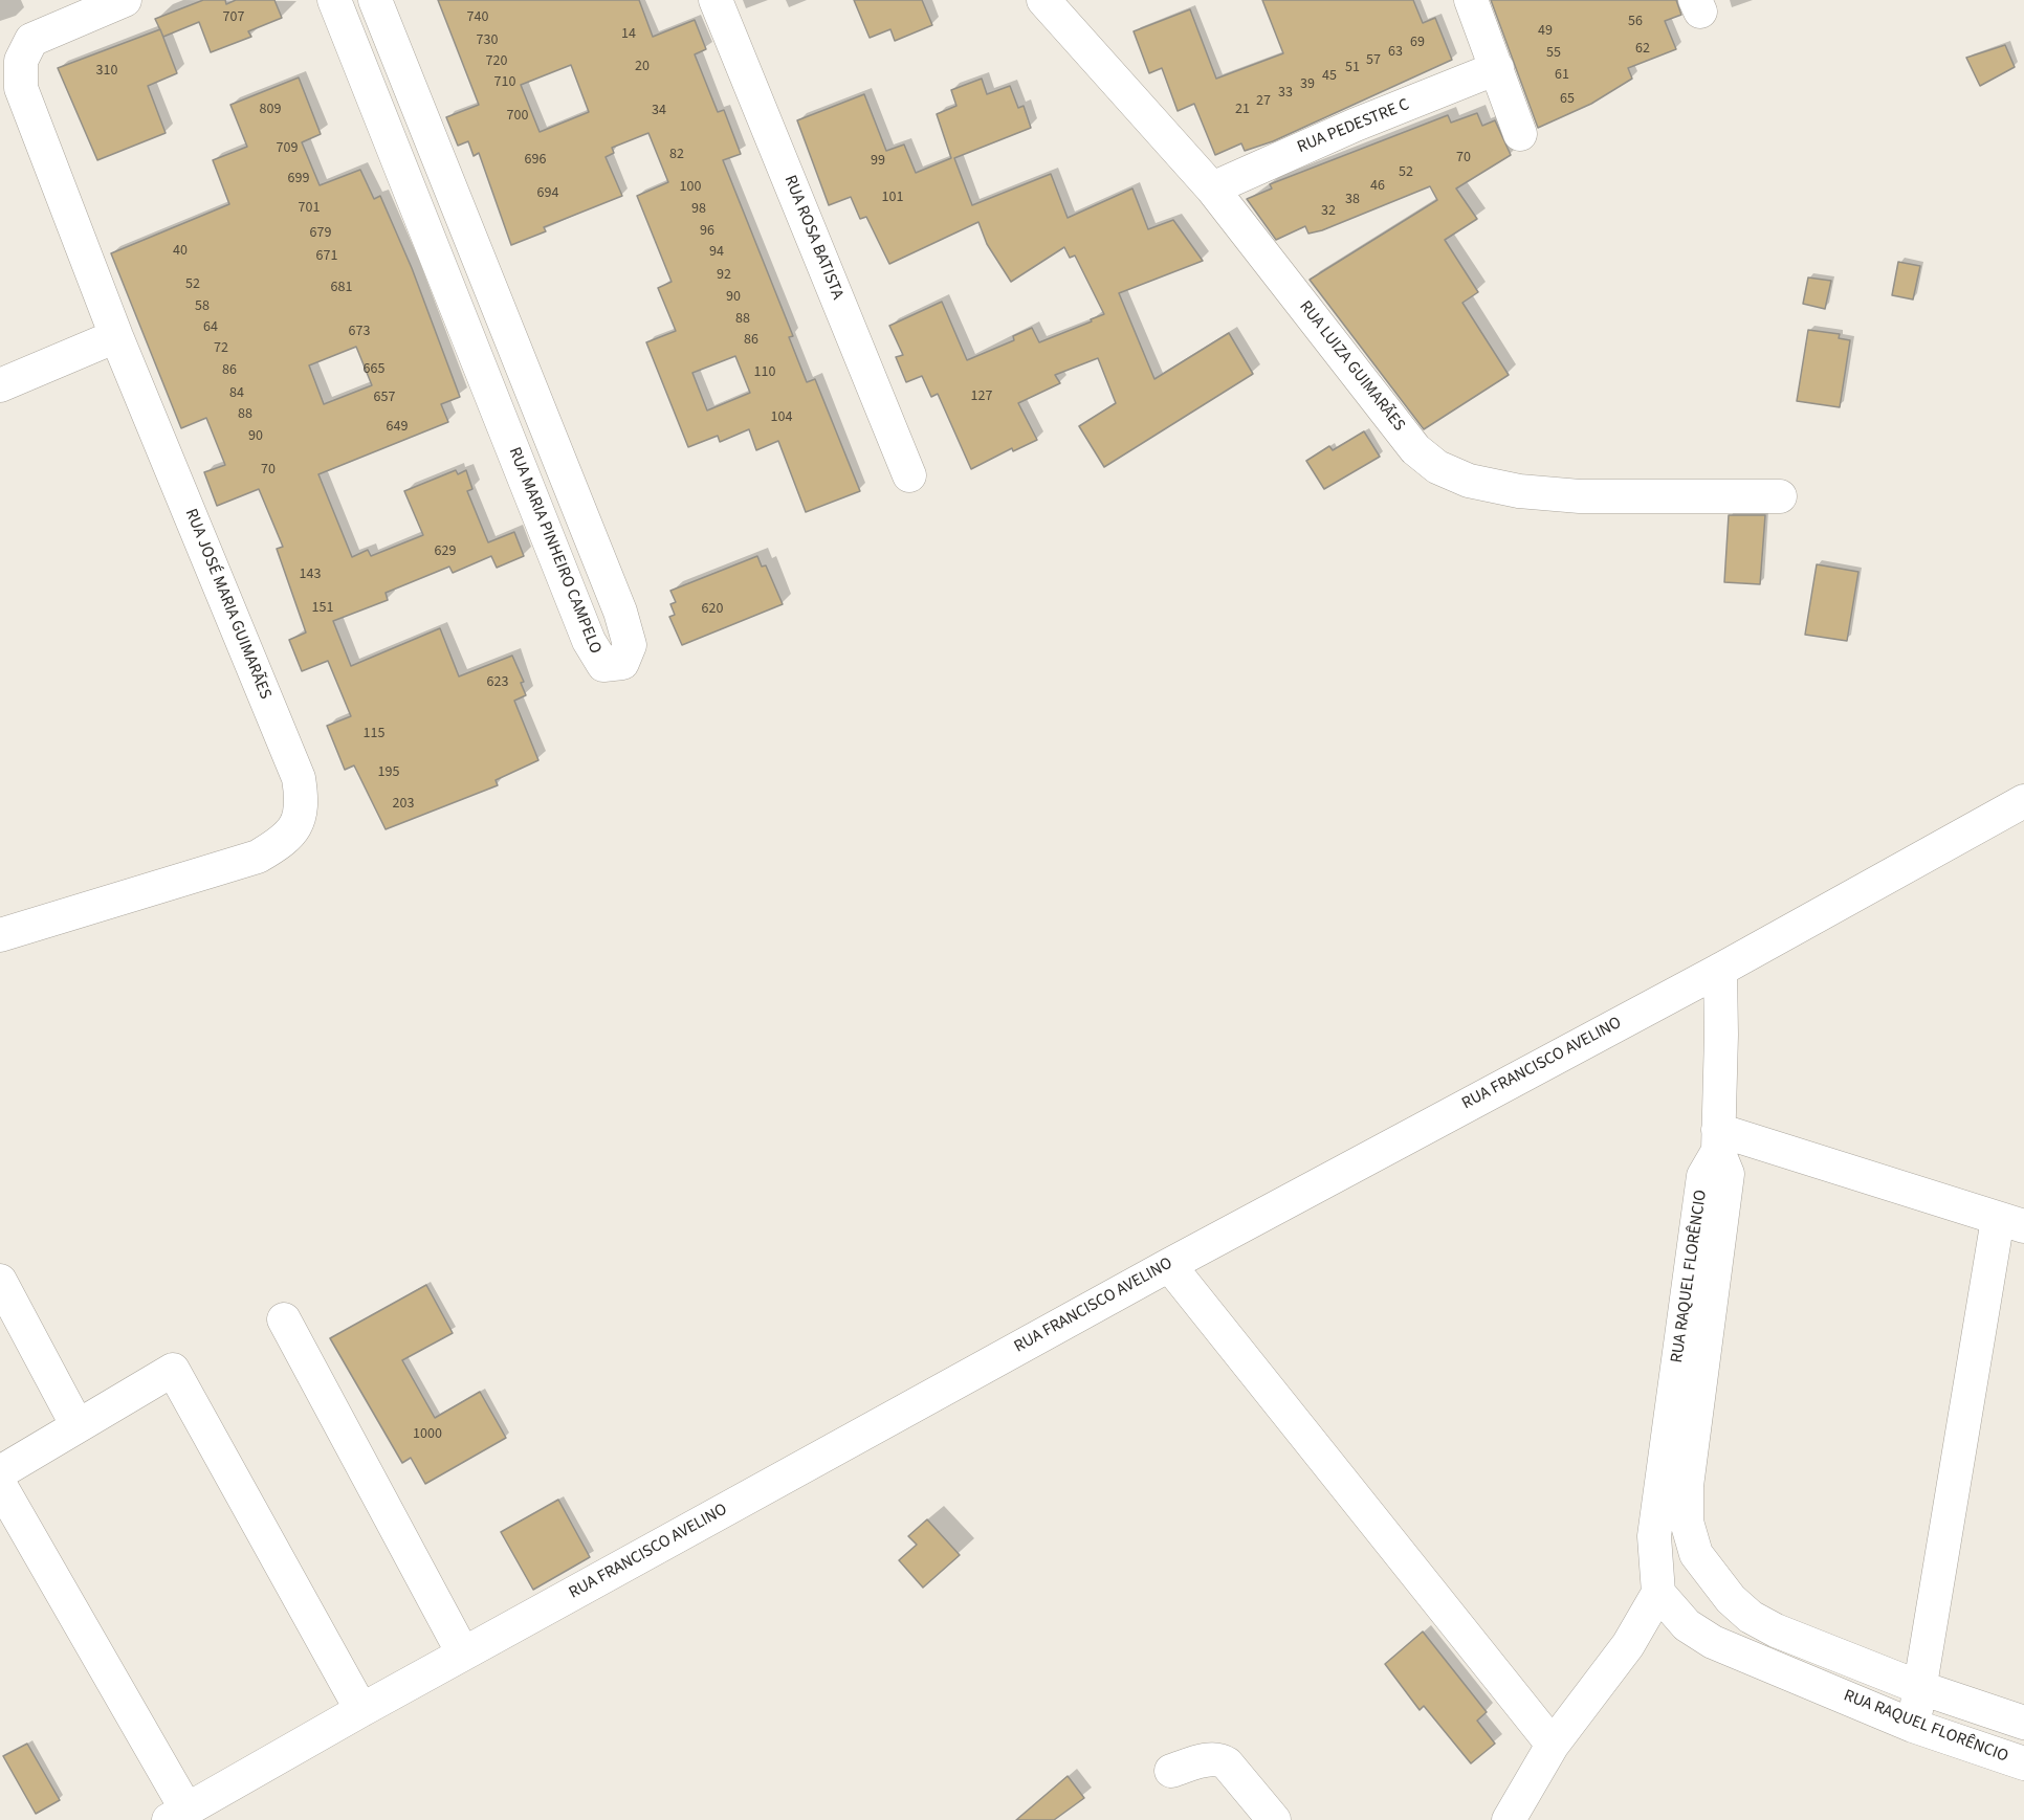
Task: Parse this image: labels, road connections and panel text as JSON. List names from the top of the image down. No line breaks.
{"streets":{"street":["RUA PEDESTRE C","RUA ROSA BATISTA","RUA LUIZA GUIMARÃES","RUA MARIA PINHEIRO CAMPELO","RUA JOSÉ MARIA GUIMARÃES","RUA FRANCISCO AVELINO","RUA RAQUEL FLORÊNCIO"]},"crossings":[["RUA PEDESTRE C","RUA LUIZA GUIMARÃES"]],"house_numbers":["707","740","56","49","14","730","69","62","63","55","57","720","20","51","310","61","45","710","39","33","65","27","809","21","34","700","709","82","70","696","99","52","699","46","100","694","101","38","701","98","32","96","679","40","94","671","92","52","681","90","58","88","64","673","86","72","665","86","110","84","127","657","88","104","649","90","70","629","143","151","620","623","115","195","203","1000"]}
